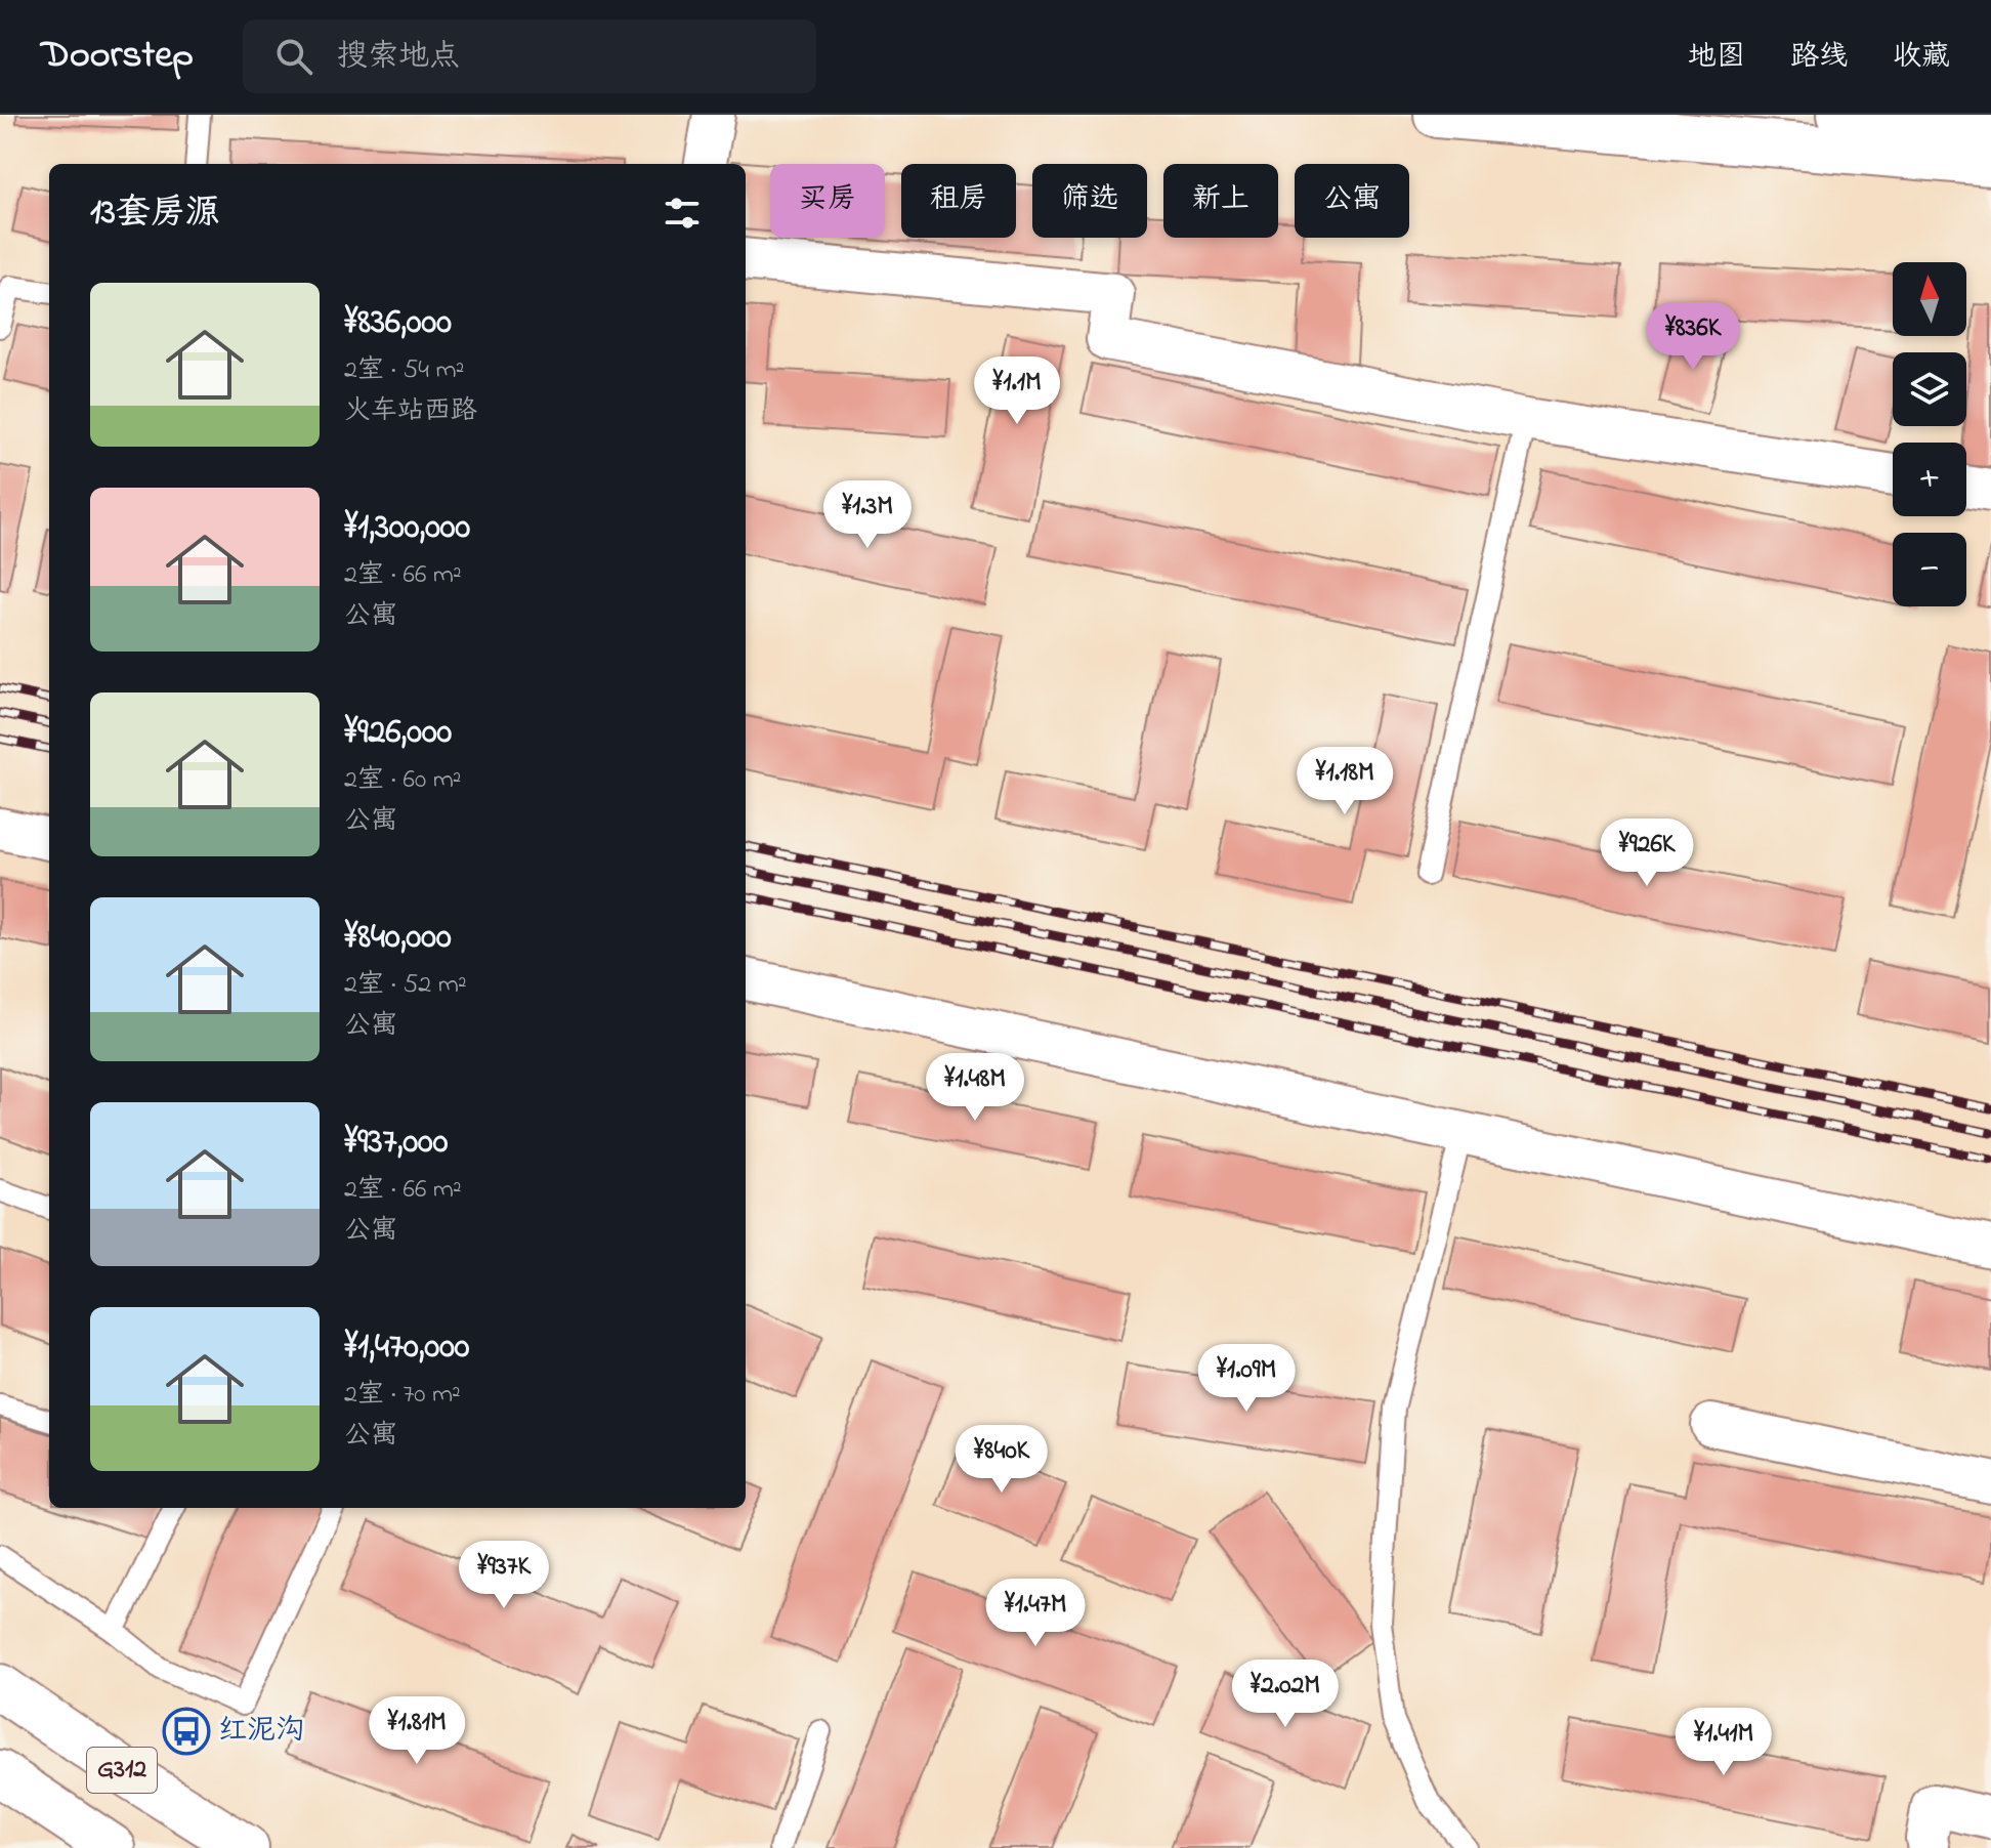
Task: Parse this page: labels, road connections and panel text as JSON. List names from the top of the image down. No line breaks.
{"streets":{"main road":["G312"]},"places":{"bus stop":["红泥沟"]},"north":"top","page":{"header":"Doorstep","search":"搜索地点","nav":["地图","路线","收藏"],"chip":["买房","租房","筛选","新上","公寓"],"heading":"13套房源","map_buttons":["+","−"],"list":[{"name":"¥836,000","note":"2室 · 54 m² · 火车站西路"},{"name":"¥1,300,000","note":"2室 · 66 m² · 公寓"},{"name":"¥926,000","note":"2室 · 60 m² · 公寓"},{"name":"¥840,000","note":"2室 · 52 m² · 公寓"},{"name":"¥937,000","note":"2室 · 66 m² · 公寓"},{"name":"¥1,470,000","note":"2室 · 70 m² · 公寓"}],"price":["¥836K","¥1.1M","¥1.3M","¥1.18M","¥926K","¥1.48M","¥1.09M","¥840K","¥937K","¥1.47M","¥2.02M","¥1.81M","¥1.41M"]}}
